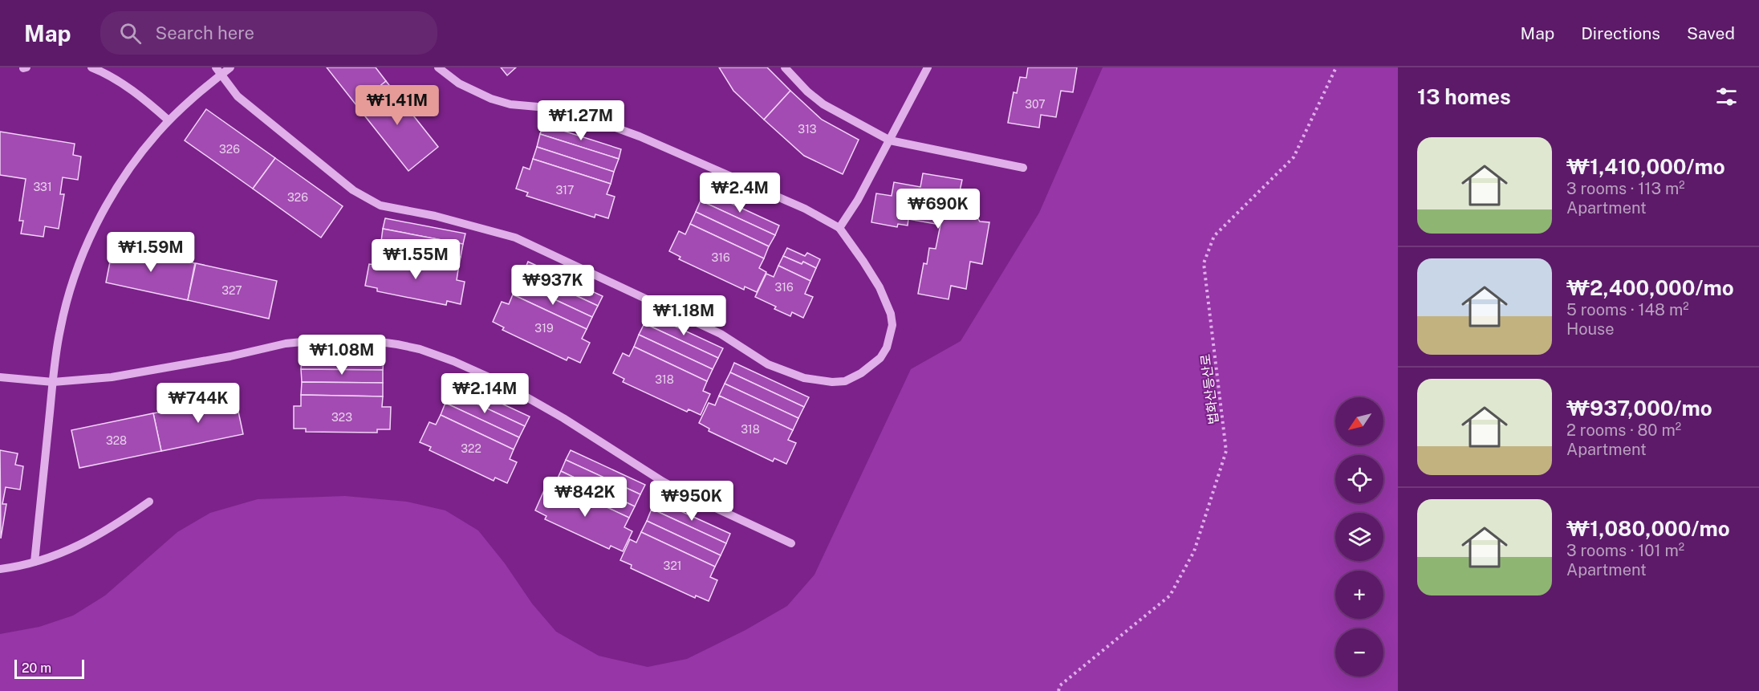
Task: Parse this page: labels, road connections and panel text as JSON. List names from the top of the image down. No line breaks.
{"streets":{"path":["법화산등산로"]},"house_numbers":["307","313","326","331","317","326","316","316","327","319","318","323","318","328","322","321"],"scale_bar":"20 m","north":"bottom left","page":{"header":"Map","search":"Search here","nav":["Map","Directions","Saved"],"heading":"13 homes","price":["₩1.41M","₩1.27M","₩2.4M","₩690K","₩1.59M","₩1.55M","₩937K","₩1.18M","₩1.08M","₩2.14M","₩744K","₩842K","₩950K"],"list":[{"name":"₩1,410,000/mo","note":"3 rooms · 113 m² · Apartment"},{"name":"₩2,400,000/mo","note":"5 rooms · 148 m² · House"},{"name":"₩937,000/mo","note":"2 rooms · 80 m² · Apartment"},{"name":"₩1,080,000/mo","note":"3 rooms · 101 m² · Apartment"}],"map_buttons":["+","−"],"scale":"20 m"}}
